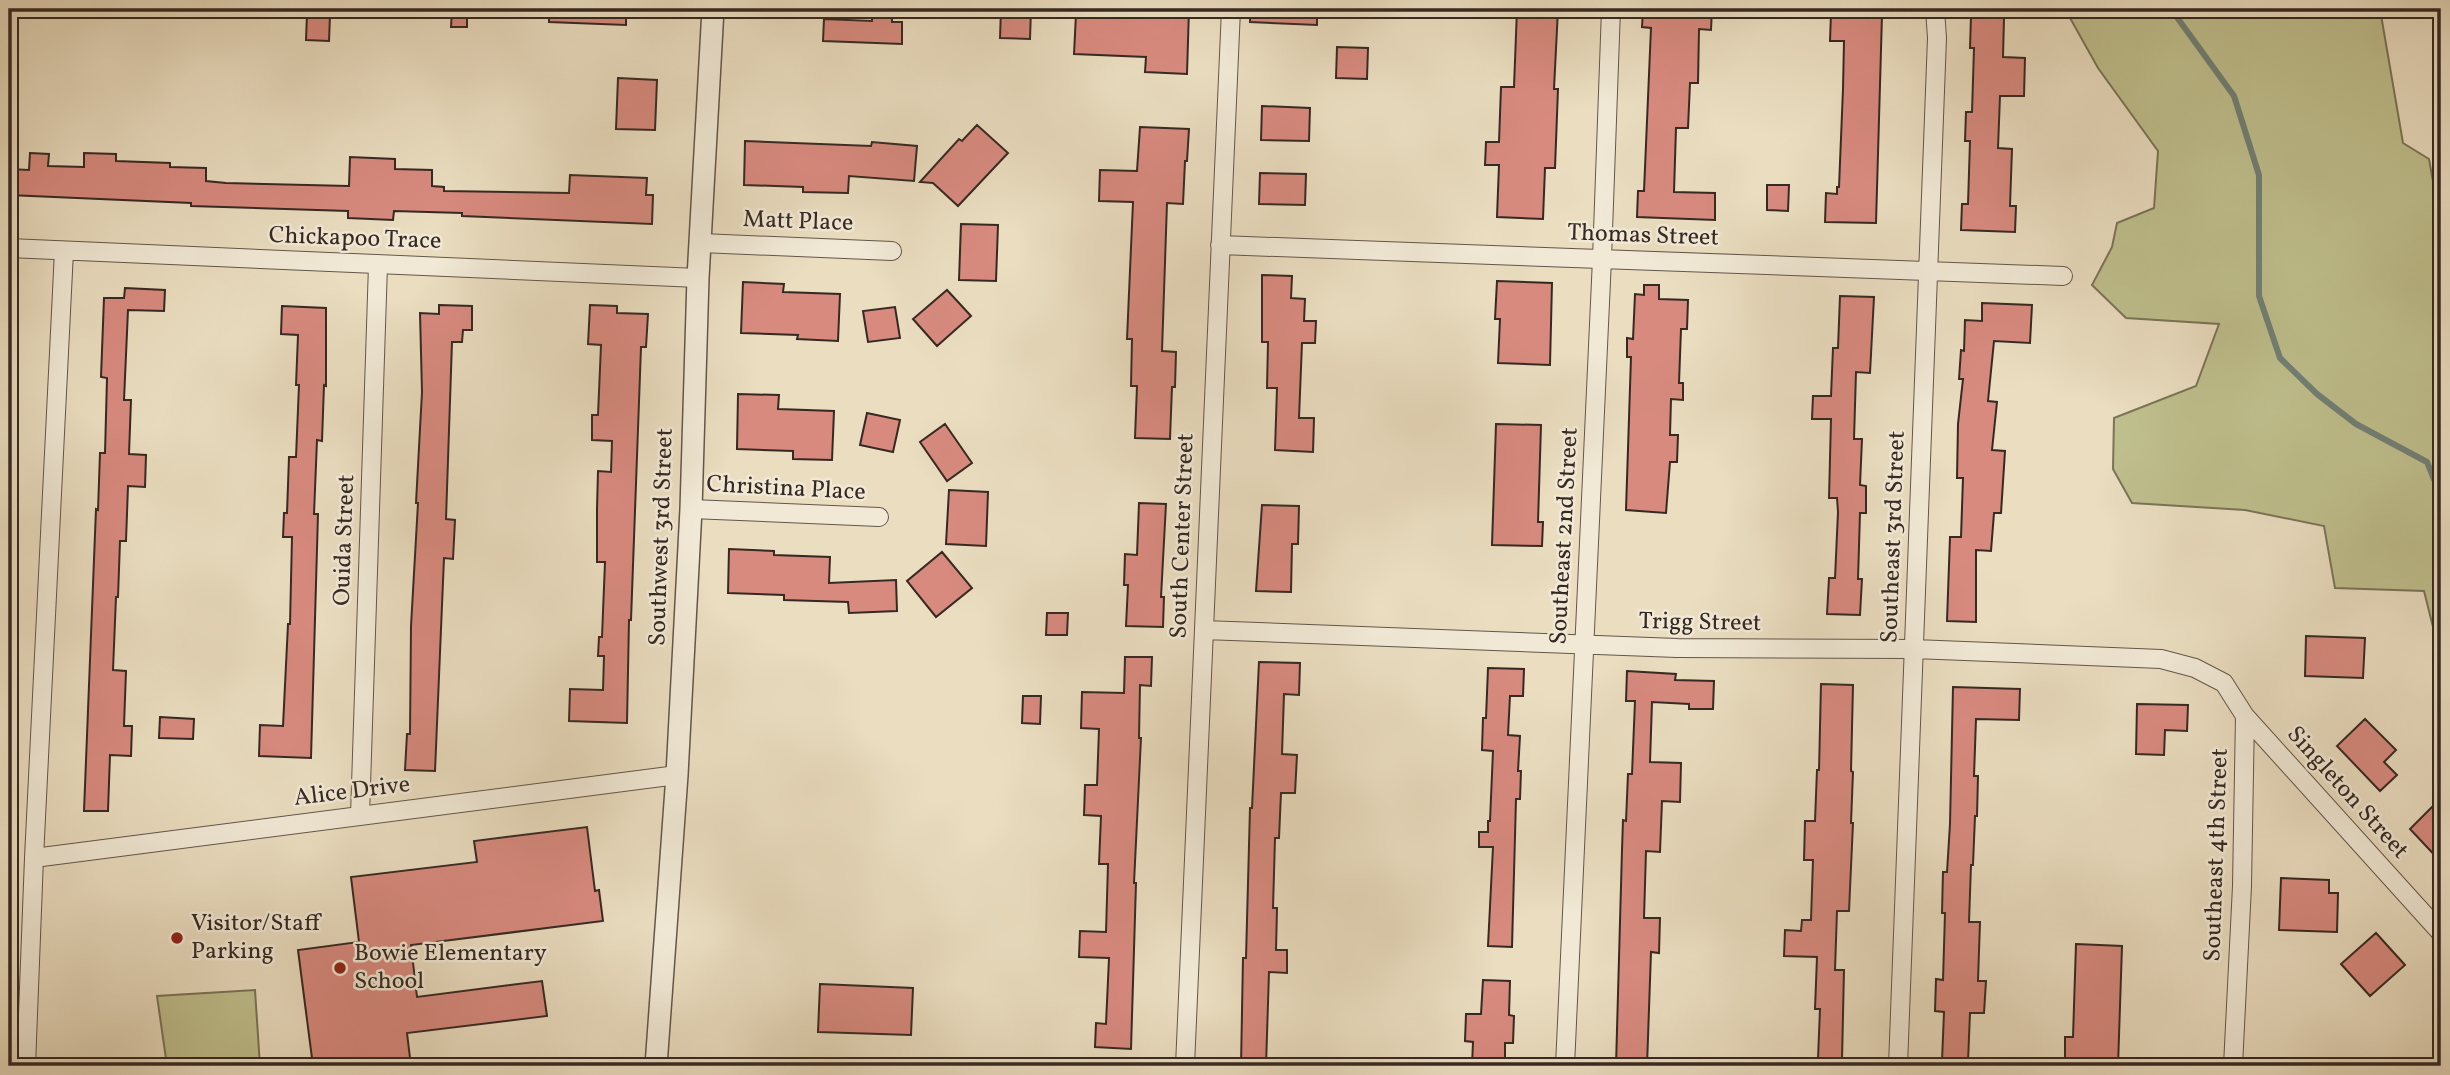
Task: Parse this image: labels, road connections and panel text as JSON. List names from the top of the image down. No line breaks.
{"streets":{"street":["Matt Place","Thomas Street","Chickapoo Trace","Christina Place","South Center Street","Southeast 2nd Street","Southwest 3rd Street","Southeast 3rd Street","Ouida Street","Trigg Street","Alice Drive","Singleton Street","Southeast 4th Street"]},"crossings":[["Matt Place","Southwest 3rd Street"],["Thomas Street","South Center Street"],["Thomas Street","Southeast 2nd Street"],["Thomas Street","Southeast 3rd Street"],["Chickapoo Trace","Southwest 3rd Street"],["Chickapoo Trace","Ouida Street"],["Christina Place","Southwest 3rd Street"],["South Center Street","Trigg Street"],["Southeast 2nd Street","Trigg Street"],["Southwest 3rd Street","Alice Drive"],["Southeast 3rd Street","Trigg Street"],["Ouida Street","Alice Drive"],["Trigg Street","Southeast 4th Street"],["Singleton Street","Southeast 4th Street"]],"places":["Visitor/Staff Parking","Bowie Elementary School"]}
